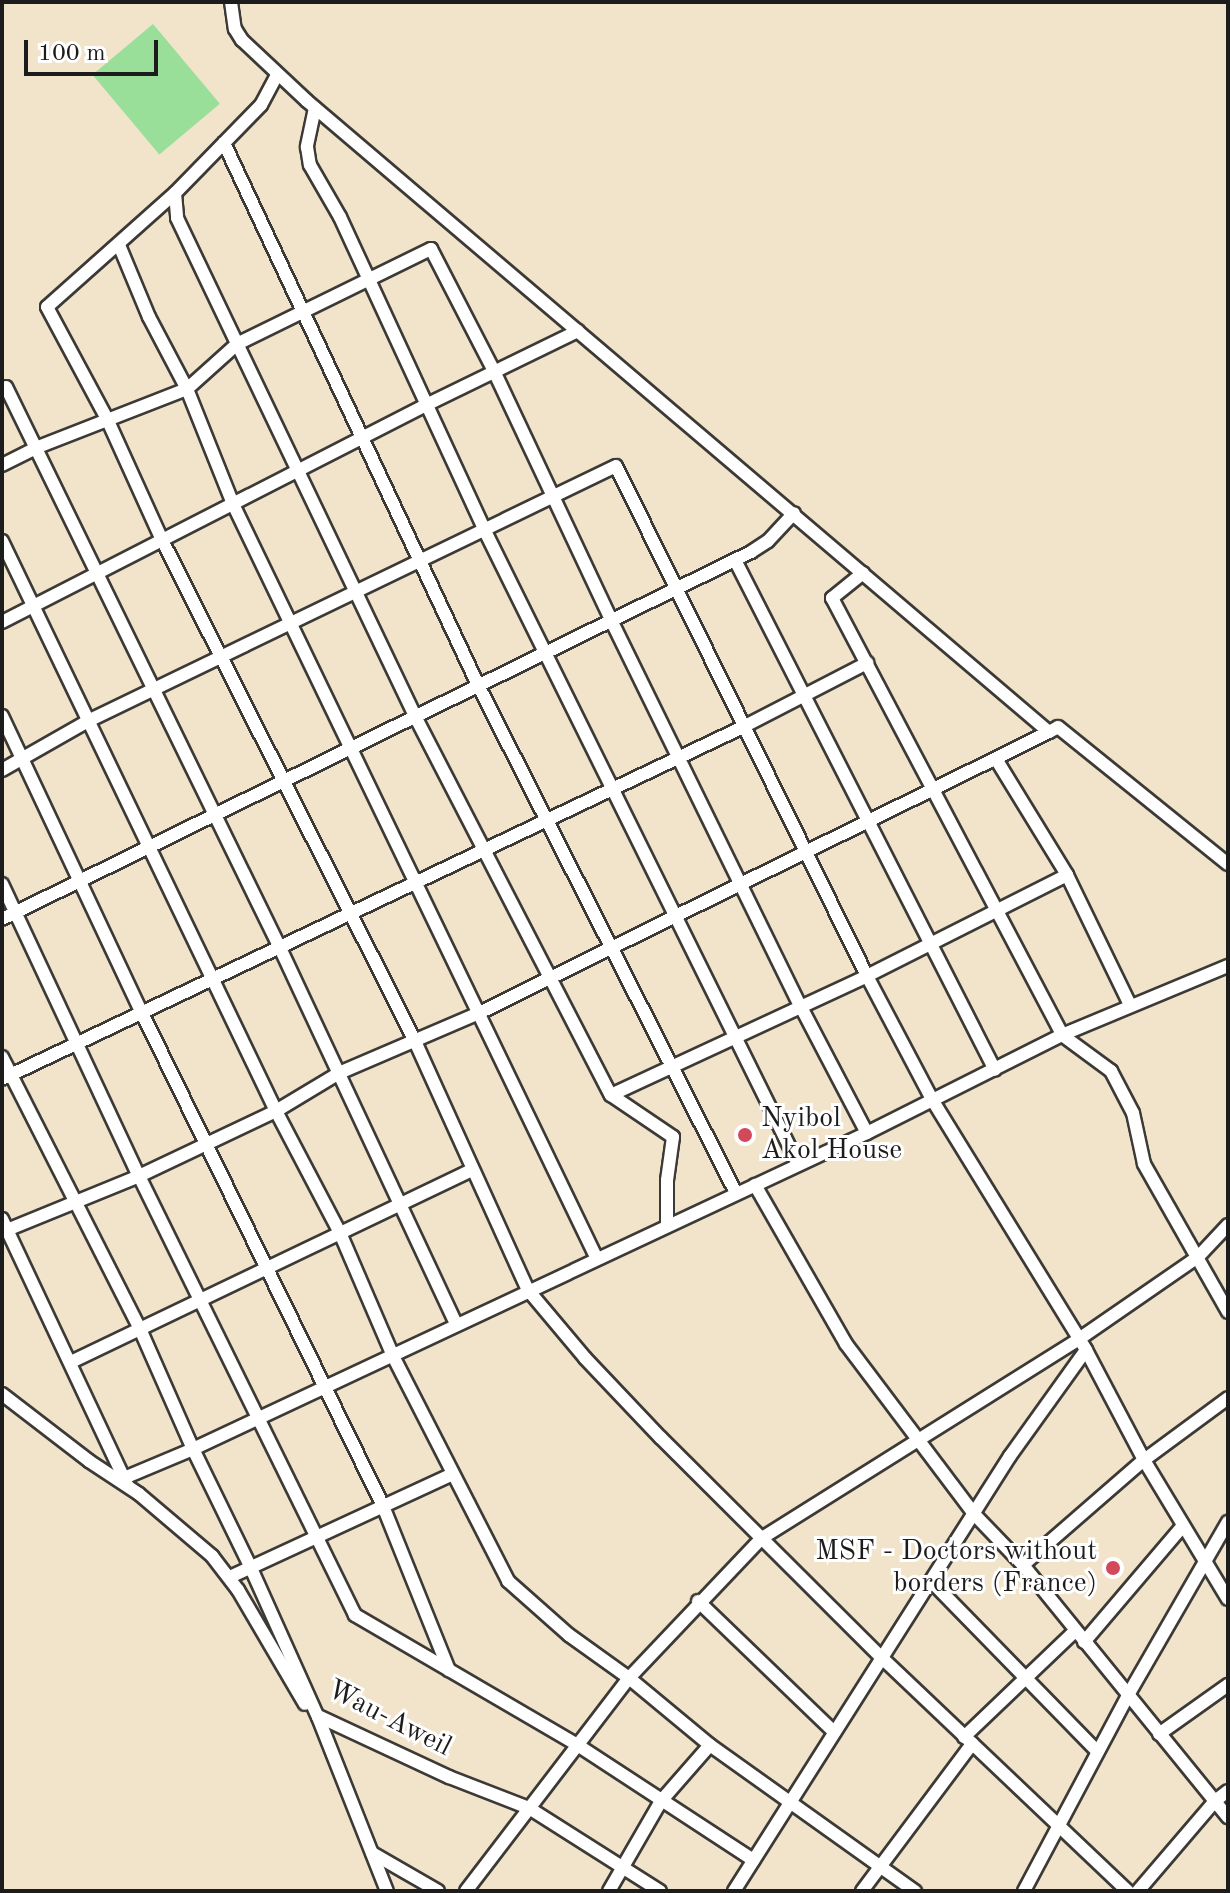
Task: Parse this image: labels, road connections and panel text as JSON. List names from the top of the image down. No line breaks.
{"streets":{"street":["Wau-Aweil"]},"places":["Nyibol Akol House","MSF - Doctors without borders (France)"],"scale_bar":"100 m"}
